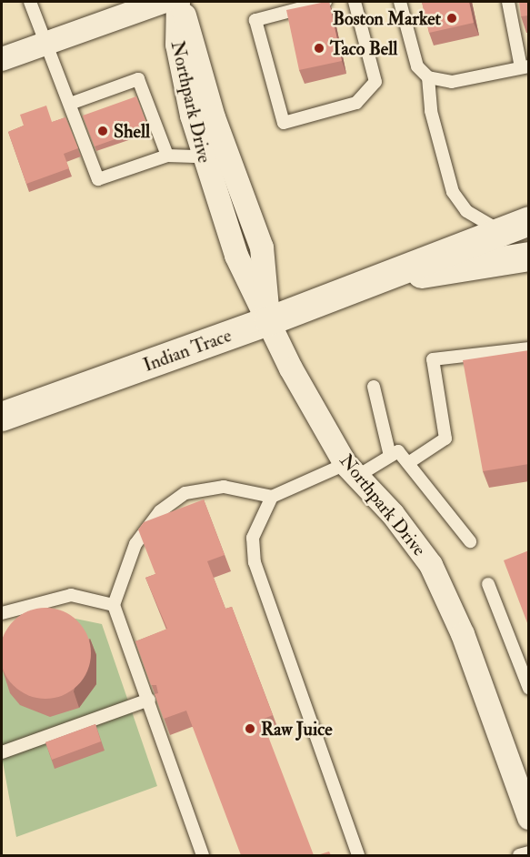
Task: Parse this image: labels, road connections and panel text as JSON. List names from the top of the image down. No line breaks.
{"streets":{"street":["Northpark Drive","Indian Trace"]},"crossings":[["Northpark Drive","Indian Trace"]],"places":["Boston Market","Taco Bell","Shell","Raw Juice"]}
